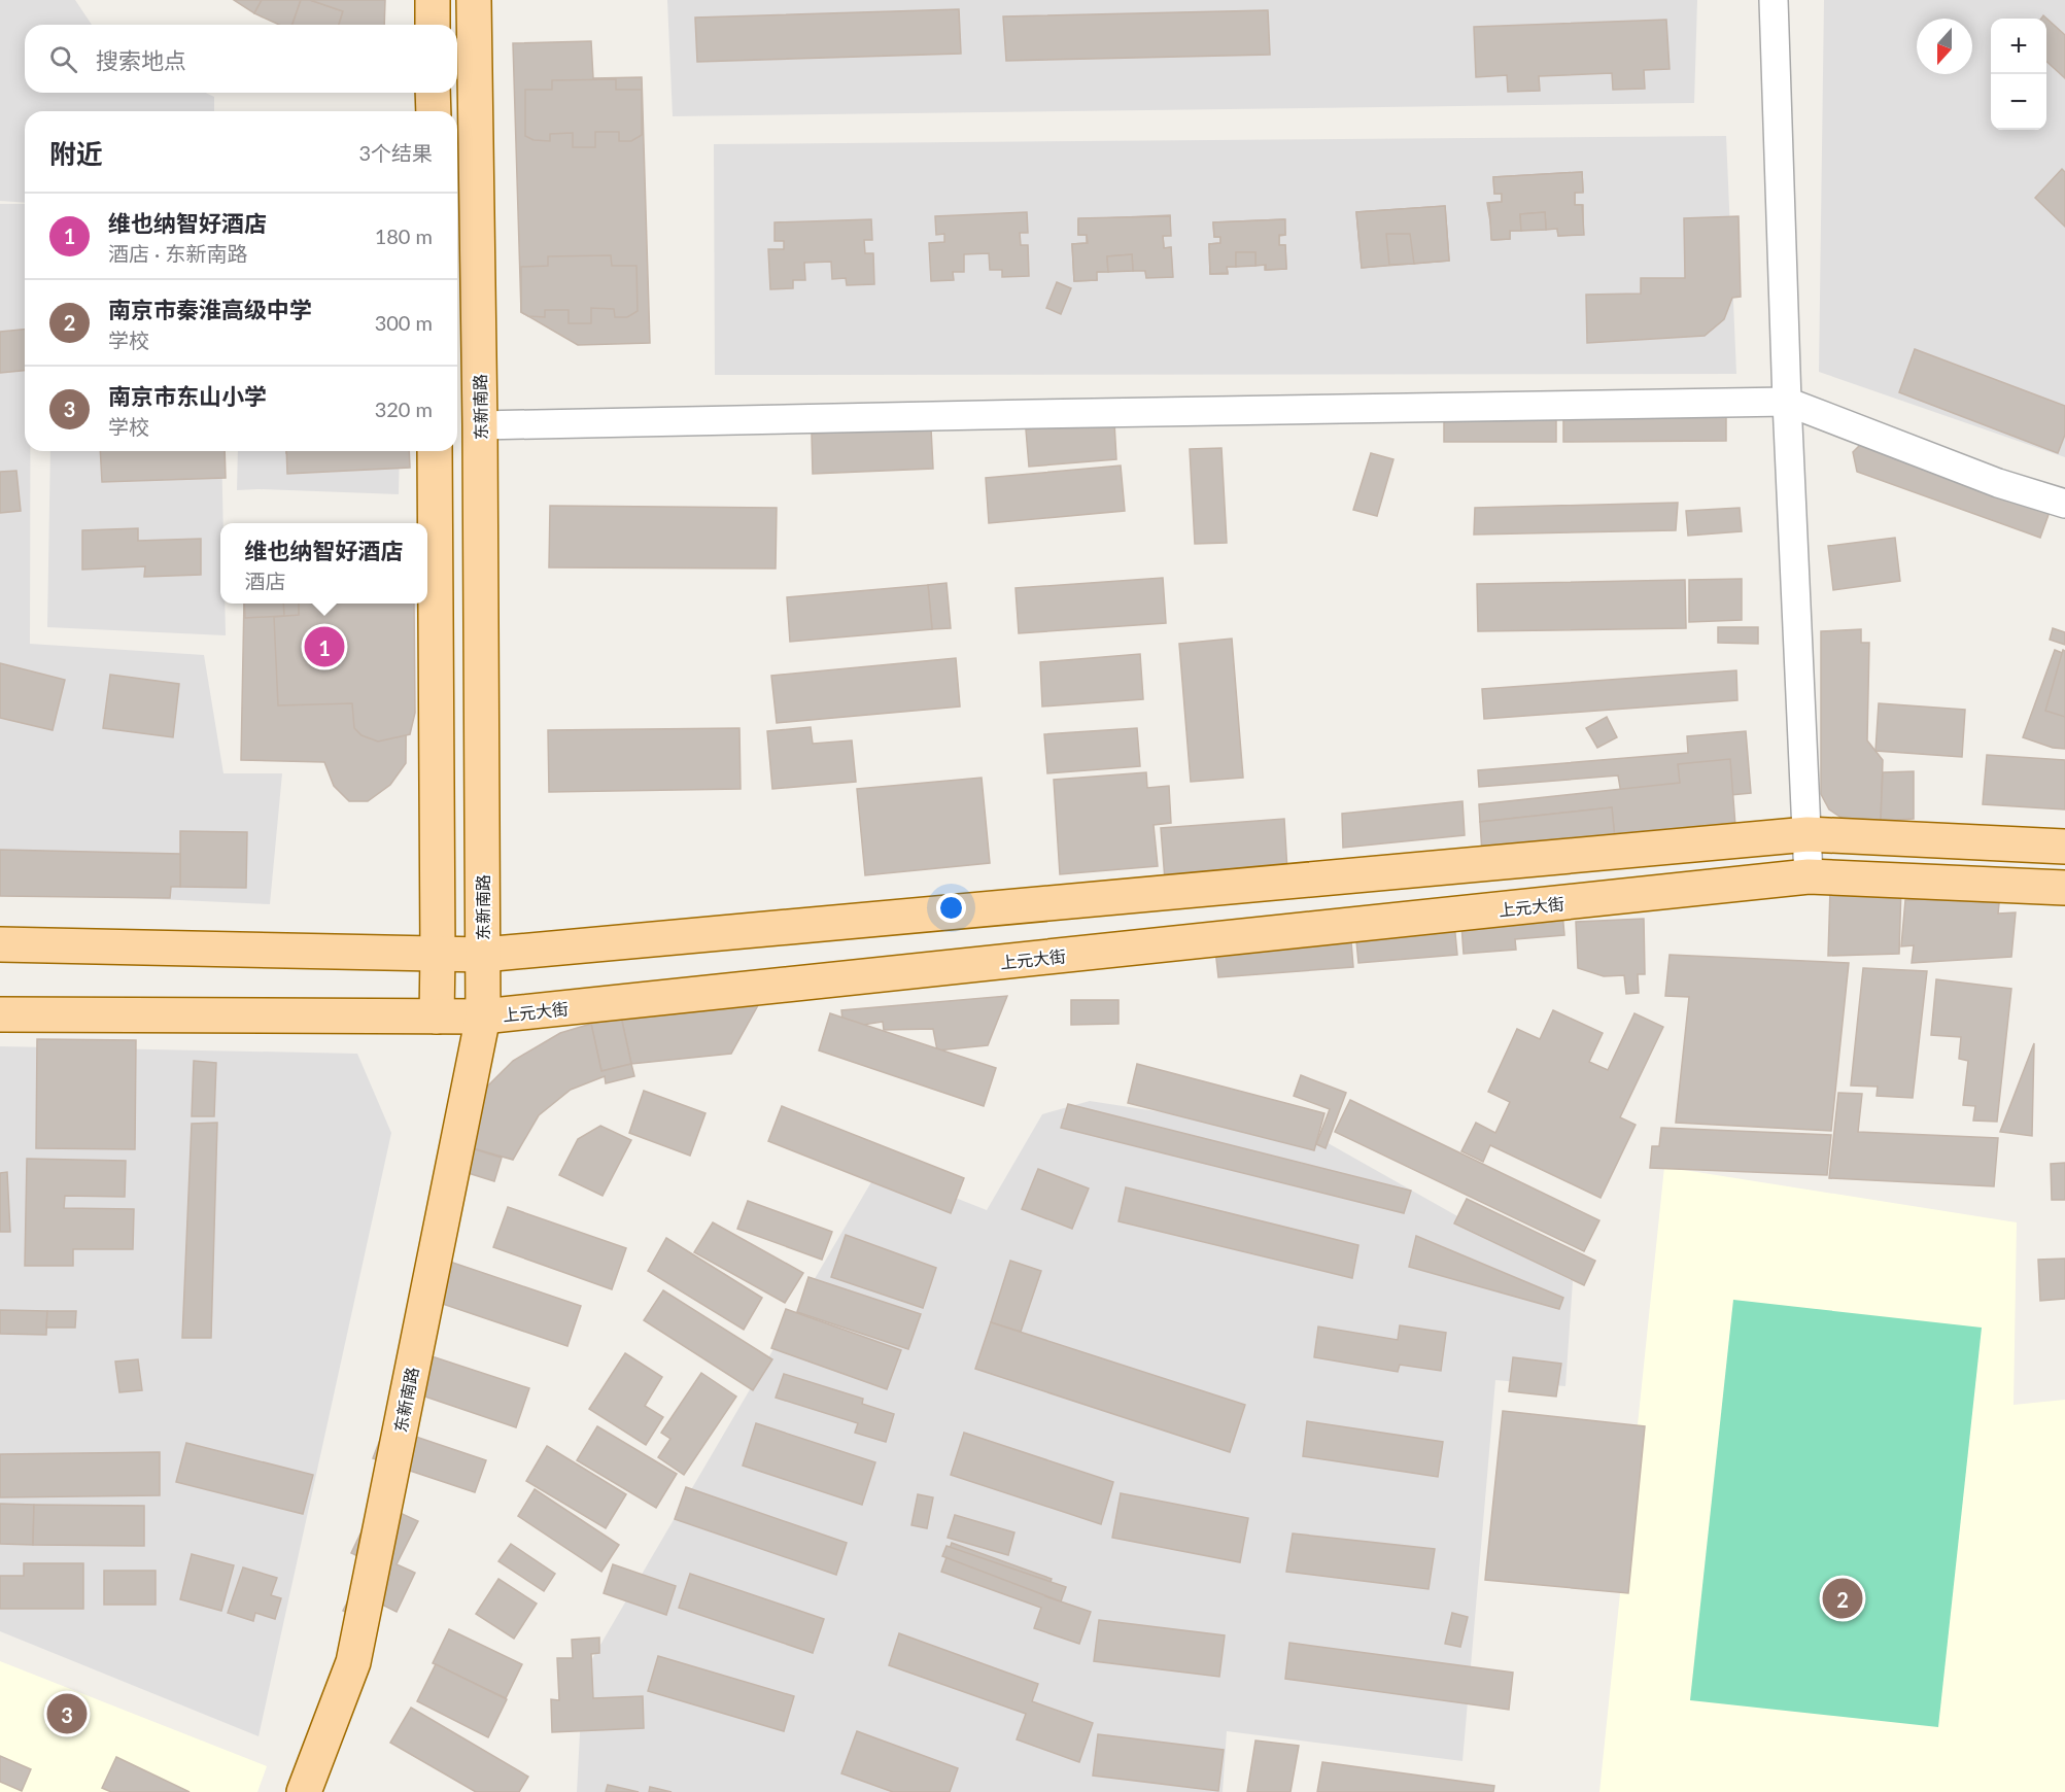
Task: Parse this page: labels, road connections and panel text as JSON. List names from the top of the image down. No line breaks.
{"streets":{"main road":["东新南路","上元大街"]},"crossings":[["东新南路","上元大街"]],"north":"bottom","page":{"map_buttons":["+","−"],"search":"搜索地点","heading":["附近","3个结果"],"list":[{"mark":"1","name":"维也纳智好酒店","note":"酒店 · 东新南路","value":"180 m"},{"mark":"2","name":"南京市秦淮高级中学","note":"学校","value":"300 m"},{"mark":"3","name":"南京市东山小学","note":"学校","value":"320 m"}],"popup":["维也纳智好酒店","酒店"],"pins":["1","2","3"]}}
